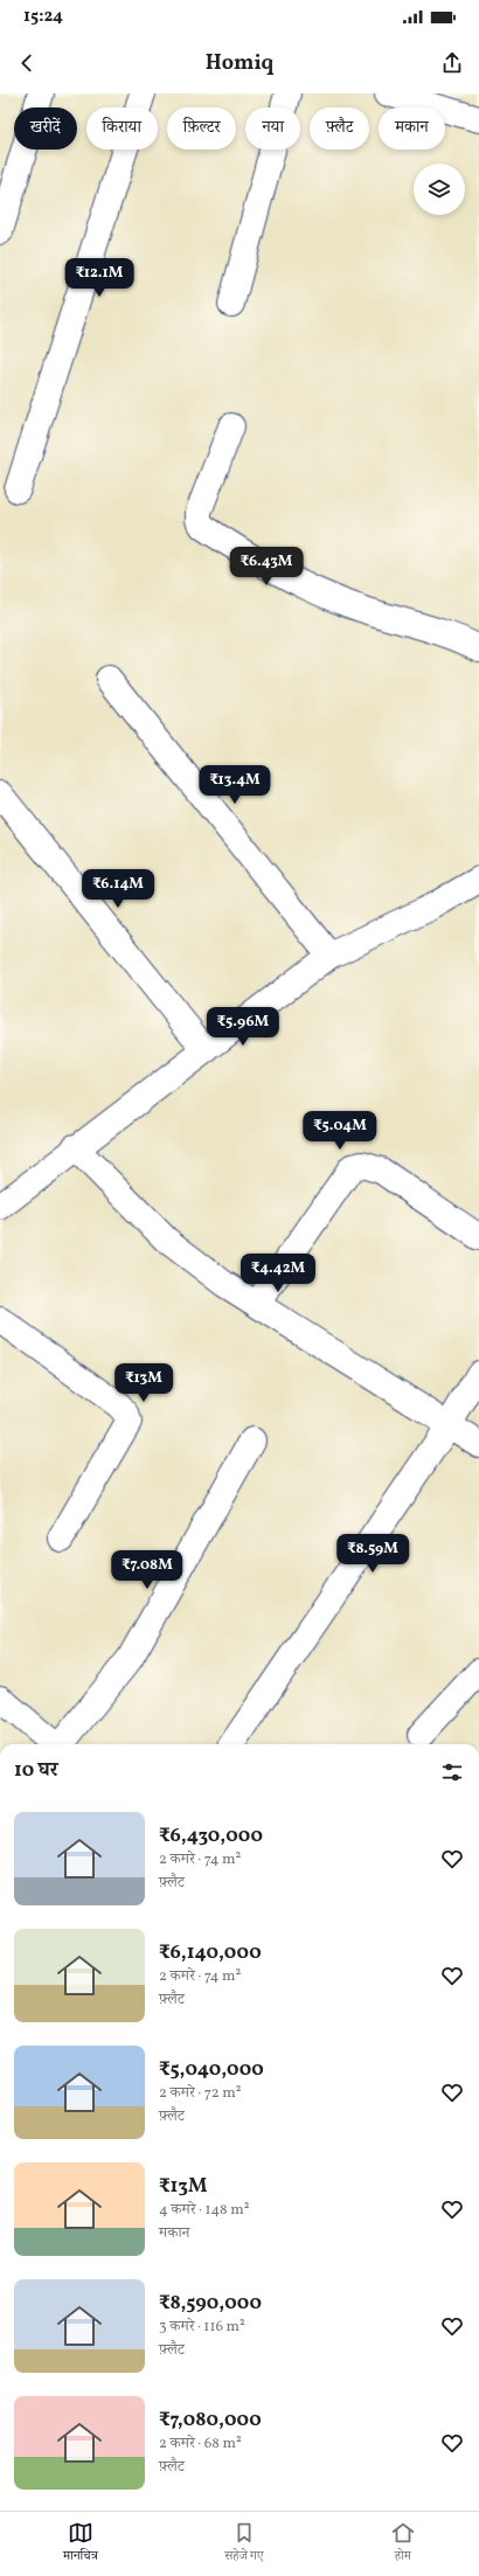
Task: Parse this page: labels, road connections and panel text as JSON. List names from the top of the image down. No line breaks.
{"page":{"status":"15:24","header":"Homiq","chip":["खरीदें","किराया","फ़िल्टर","नया","फ़्लैट","मकान"],"price":["₹12.1M","₹6.43M","₹13.4M","₹6.14M","₹5.96M","₹5.04M","₹4.42M","₹13M","₹8.59M","₹7.08M"],"heading":"10 घर","list":[{"name":"₹6,430,000","note":"2 कमरे · 74 m² · फ़्लैट"},{"name":"₹6,140,000","note":"2 कमरे · 74 m² · फ़्लैट"},{"name":"₹5,040,000","note":"2 कमरे · 72 m² · फ़्लैट"},{"name":"₹13M","note":"4 कमरे · 148 m² · मकान"},{"name":"₹8,590,000","note":"3 कमरे · 116 m² · फ़्लैट"},{"name":"₹7,080,000","note":"2 कमरे · 68 m² · फ़्लैट"}],"tabs":["मानचित्र","सहेजे गए","होम"]}}
